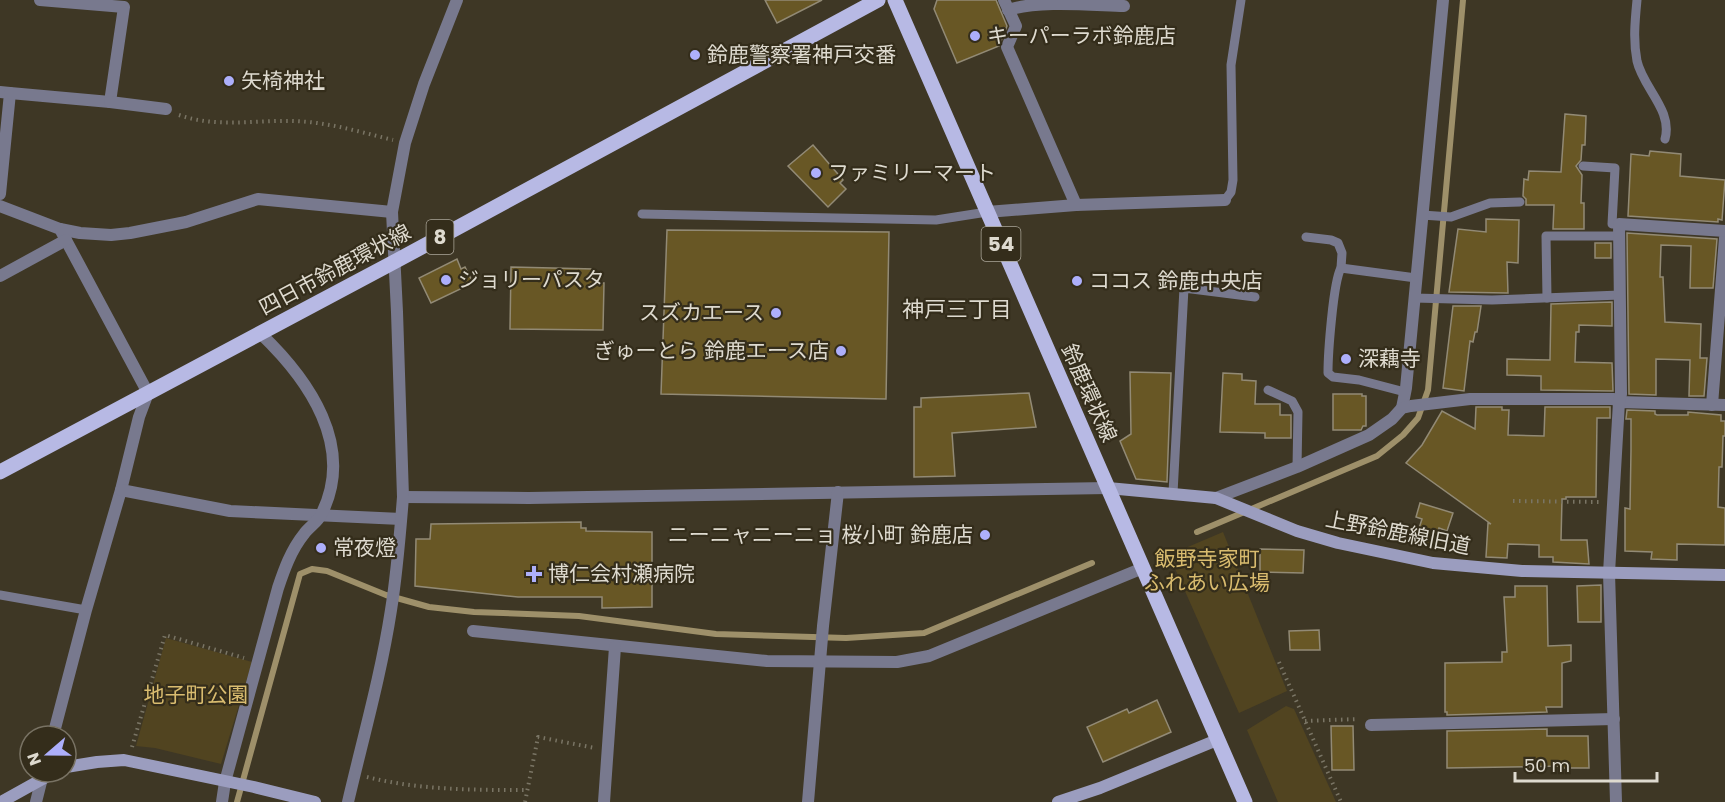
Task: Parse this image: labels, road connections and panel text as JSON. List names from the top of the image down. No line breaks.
{"streets":{"main road":["8","54","四日市鈴鹿環状線","鈴鹿環状線"],"street":["上野鈴鹿線旧道"]},"crossings":[["鈴鹿環状線","上野鈴鹿線旧道"]],"districts":["神戸三丁目"],"parks":["飯野寺家町 ふれあい広場","地子町公園"],"places":{"other":["キーパーラボ鈴鹿店","鈴鹿警察署神戸交番","矢椅神社","ファミリーマート","ジョリーパスタ","ココス 鈴鹿中央店","スズカエース","ぎゅーとら 鈴鹿エース店","深藕寺","ニーニャニーニョ 桜小町 鈴鹿店","常夜燈"],"health":["博仁会村瀬病院"]},"scale_bar":"50 m","north":"left"}
